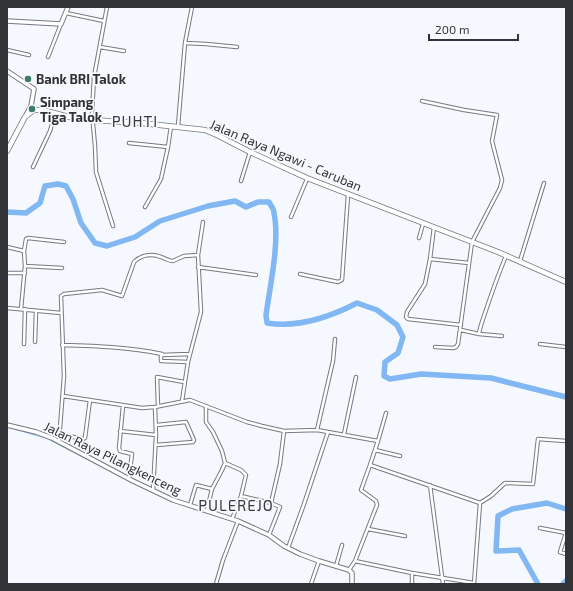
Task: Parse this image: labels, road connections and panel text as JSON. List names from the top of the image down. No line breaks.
{"streets":{"highway":["Jalan Raya Ngawi - Caruban"],"main road":["Jalan Raya Pilangkenceng"]},"districts":["PUHTI","PULEREJO"],"places":["Bank BRI Talok","Simpang Tiga Talok"],"scale_bar":"200 m"}
